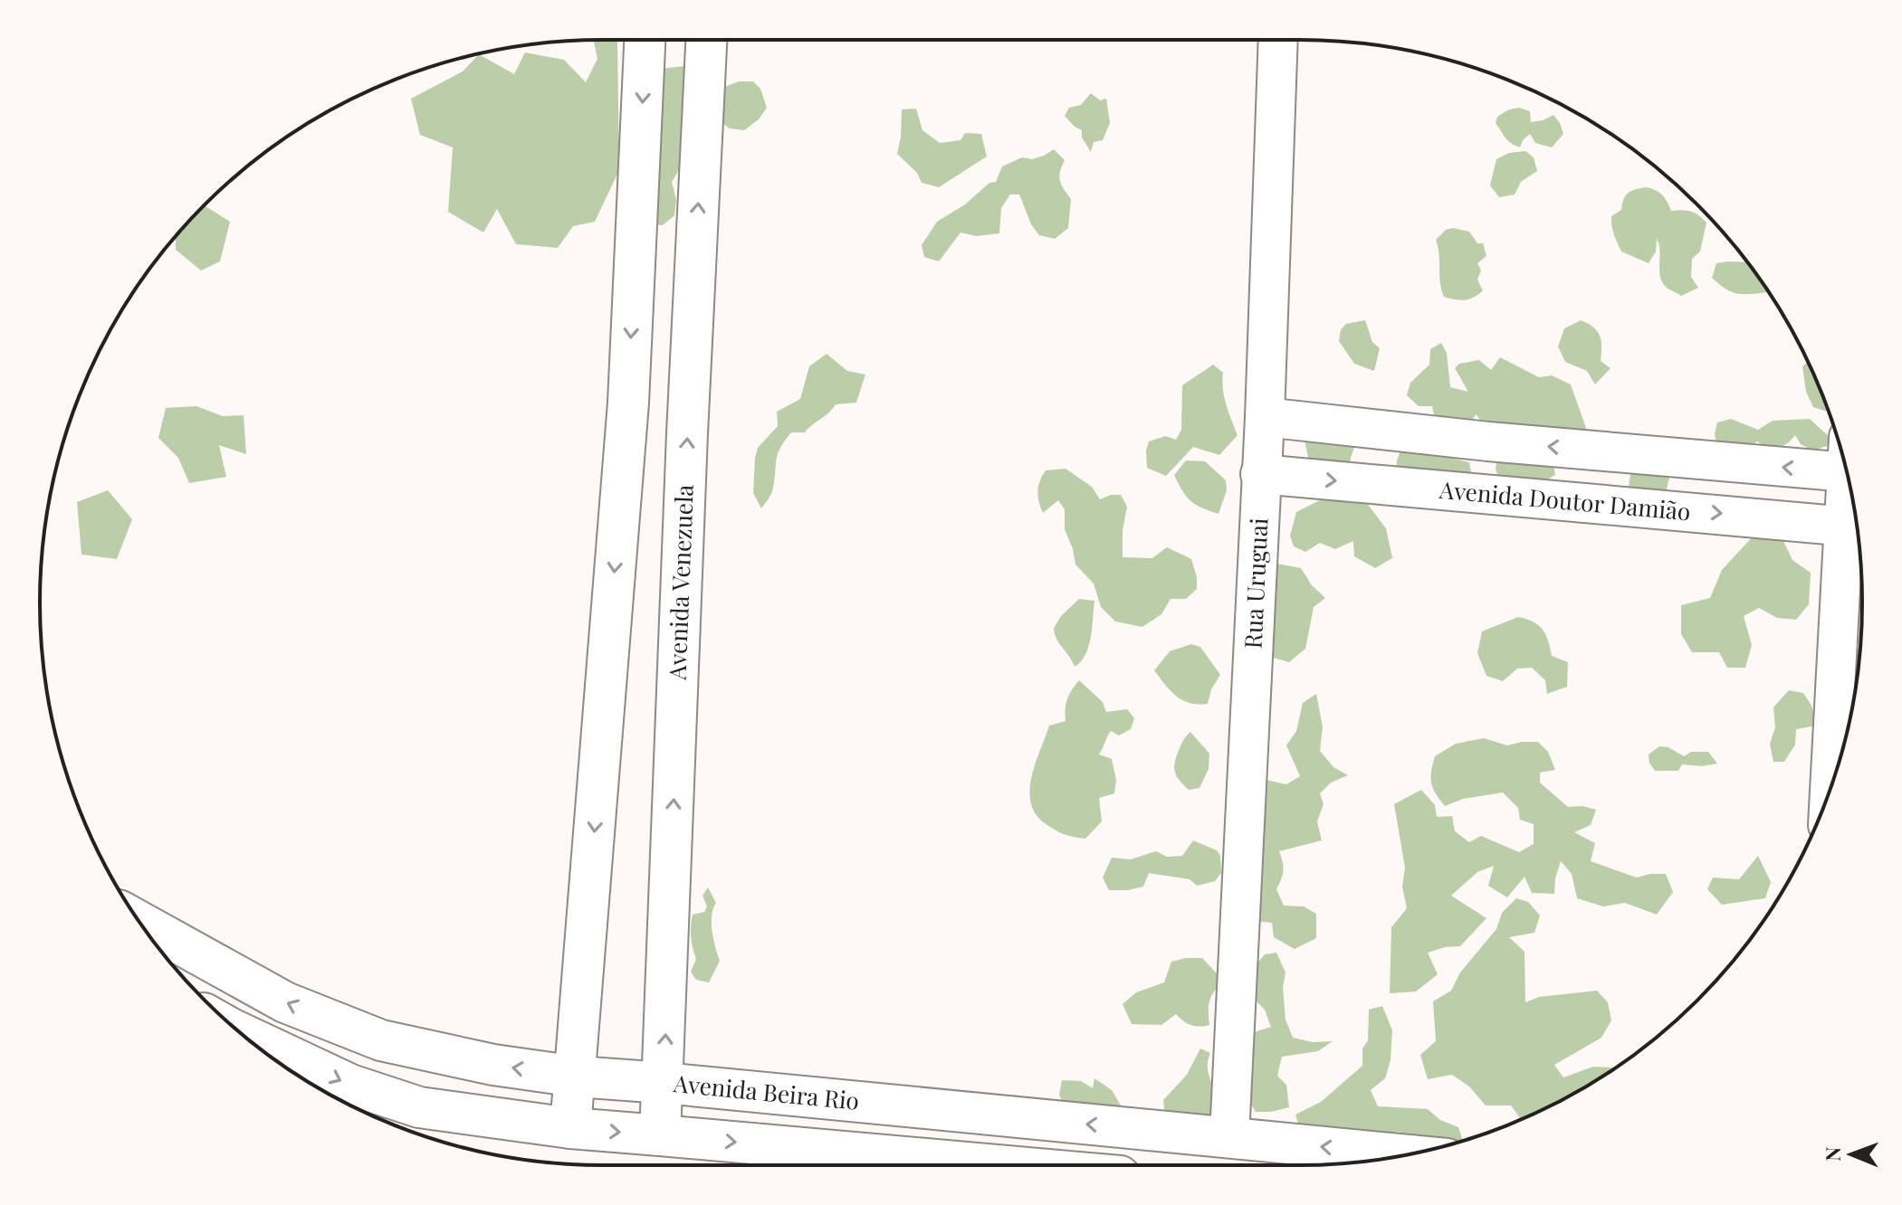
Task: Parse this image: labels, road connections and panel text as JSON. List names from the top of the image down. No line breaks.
{"streets":{"main road":["Avenida Venezuela","Avenida Beira Rio"],"street":["Avenida Doutor Damião","Rua Uruguai"]},"crossings":[["Avenida Doutor Damião","Rua Uruguai"],["Avenida Venezuela","Avenida Beira Rio"],["Rua Uruguai","Avenida Beira Rio"]],"north":"left"}
